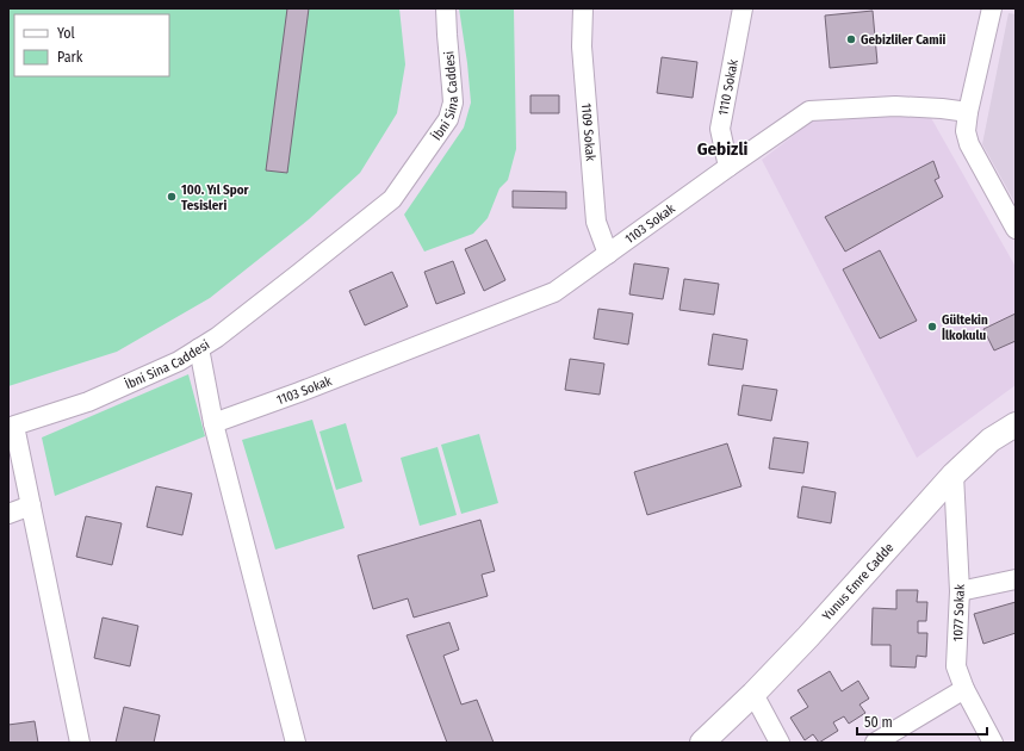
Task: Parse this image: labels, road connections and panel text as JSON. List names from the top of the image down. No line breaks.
{"streets":{"street":["1110 Sokak","İbni Sina Caddesi","1109 Sokak","1103 Sokak","Yunus Emre Cadde","1077 Sokak"]},"crossings":[["1110 Sokak","1103 Sokak"],["1109 Sokak","1103 Sokak"],["Yunus Emre Cadde","1077 Sokak"]],"districts":["Gebizli"],"places":["Gebizliler Camii","100. Yıl Spor Tesisleri","Gültekin İlkokulu"],"legend":["Yol","Park"],"scale_bar":"50 m"}
